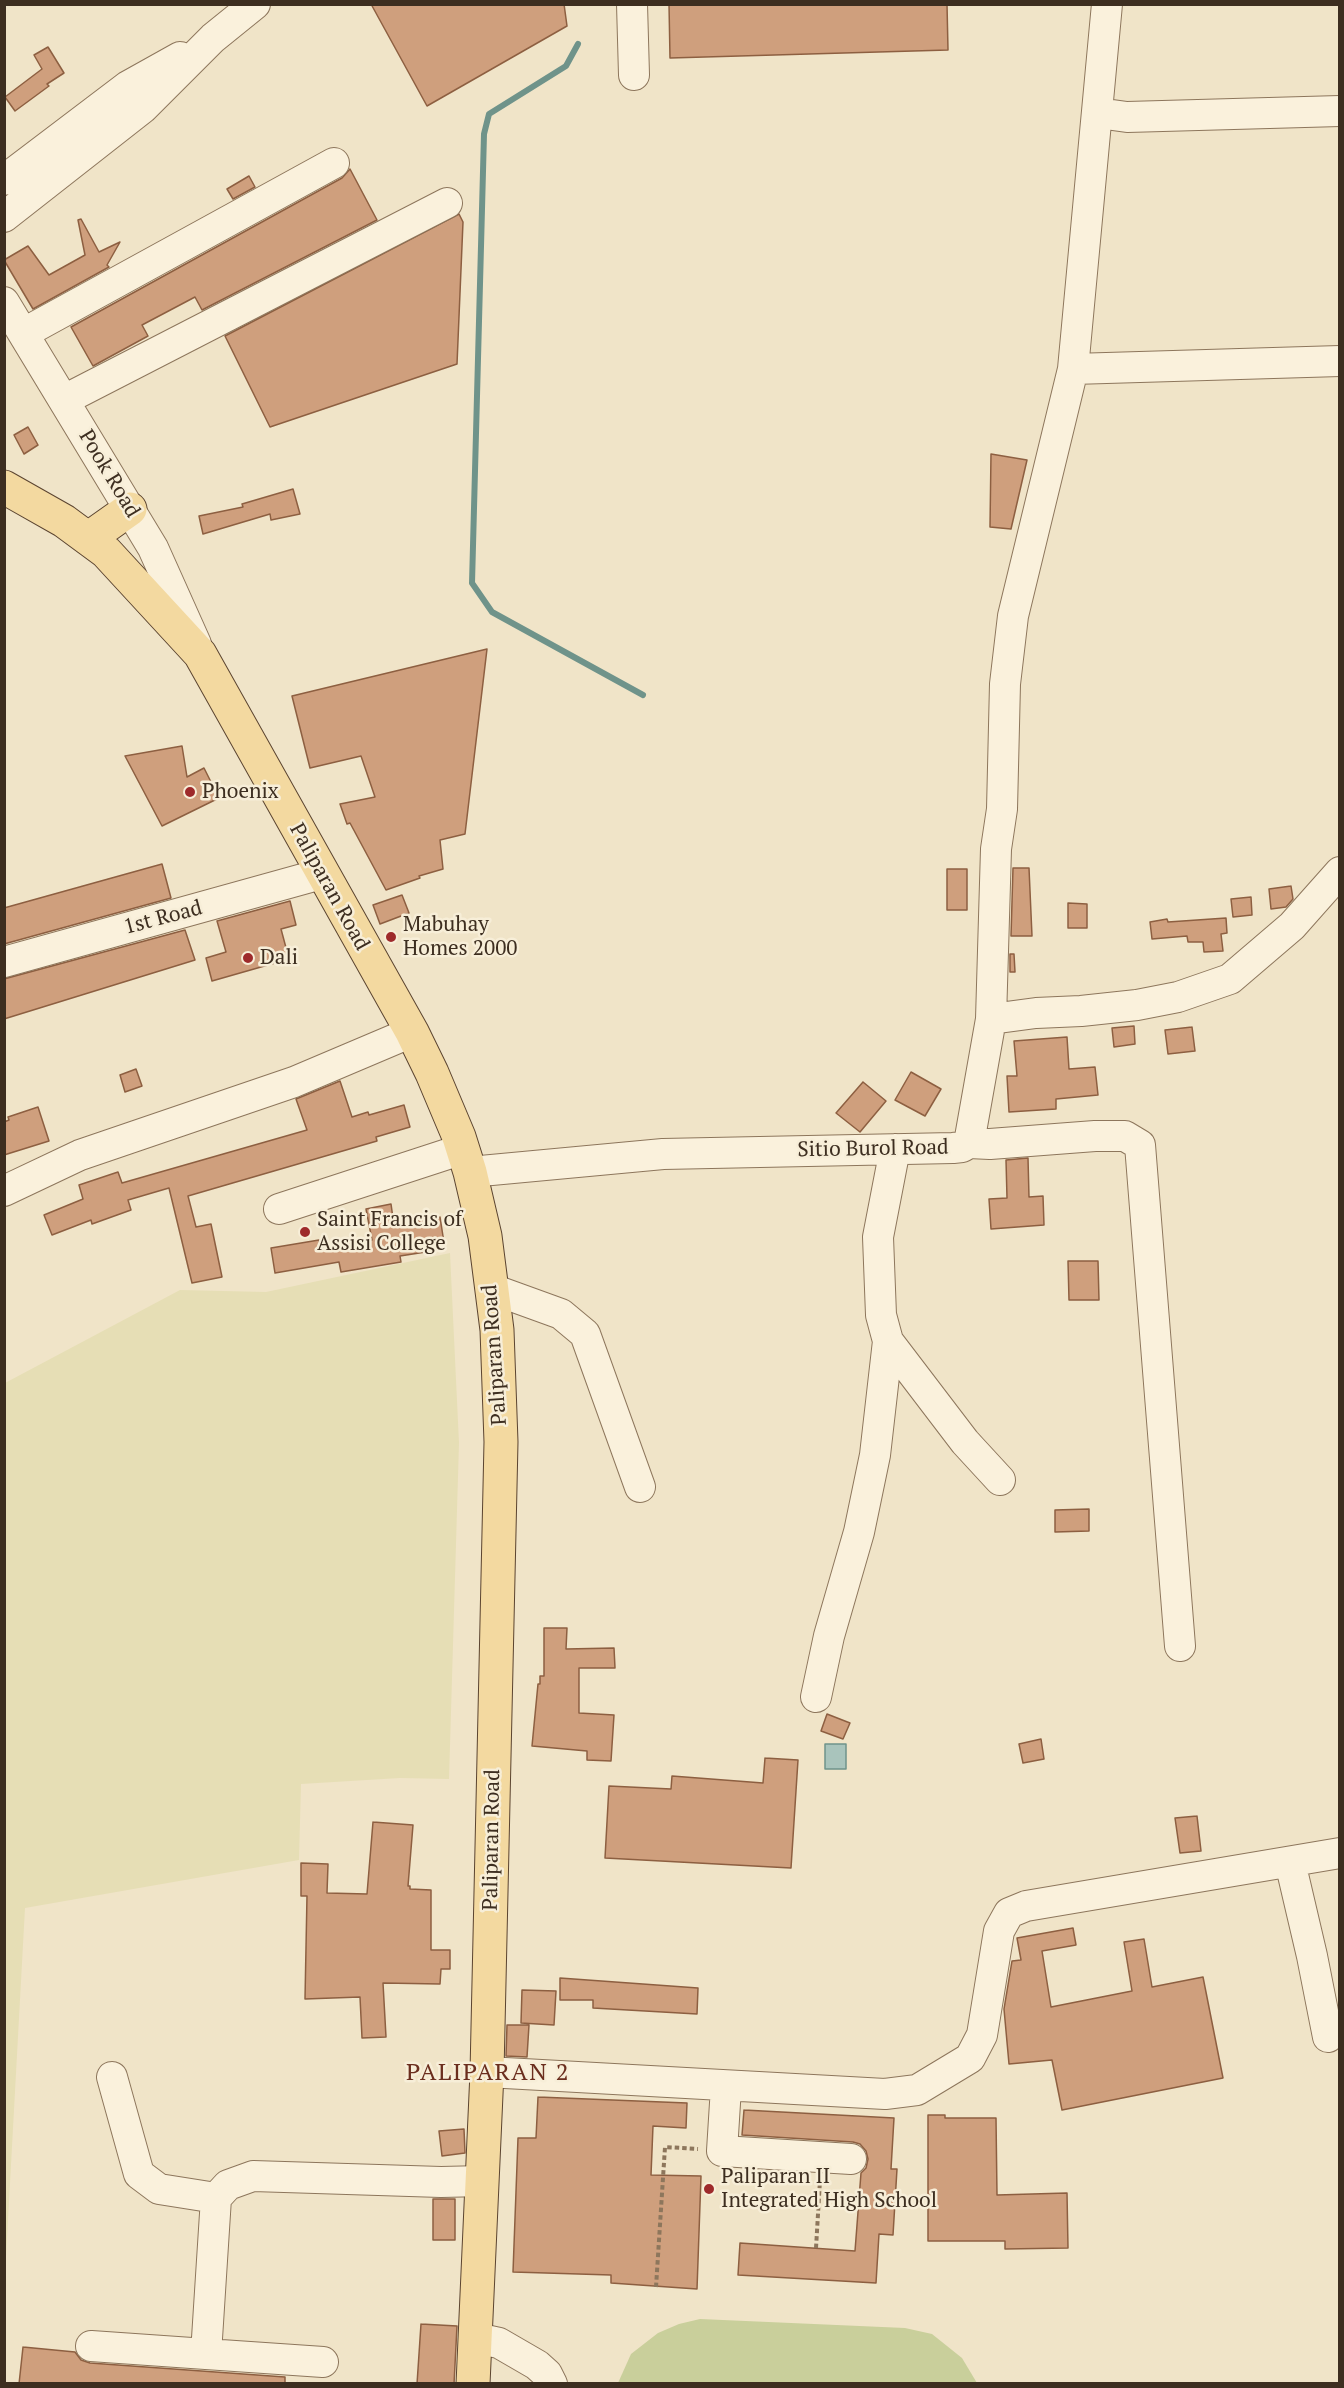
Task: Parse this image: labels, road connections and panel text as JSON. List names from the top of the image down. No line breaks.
{"streets":{"main road":["Paliparan Road"],"street":["Pook Road","1st Road","Sitio Burol Road"]},"crossings":[["Pook Road","Paliparan Road"],["Paliparan Road","1st Road"],["Paliparan Road","Sitio Burol Road"]],"districts":["PALIPARAN 2"],"places":["Phoenix","Mabuhay Homes 2000","Dali","Saint Francis of Assisi College","Paliparan II Integrated High School"]}
